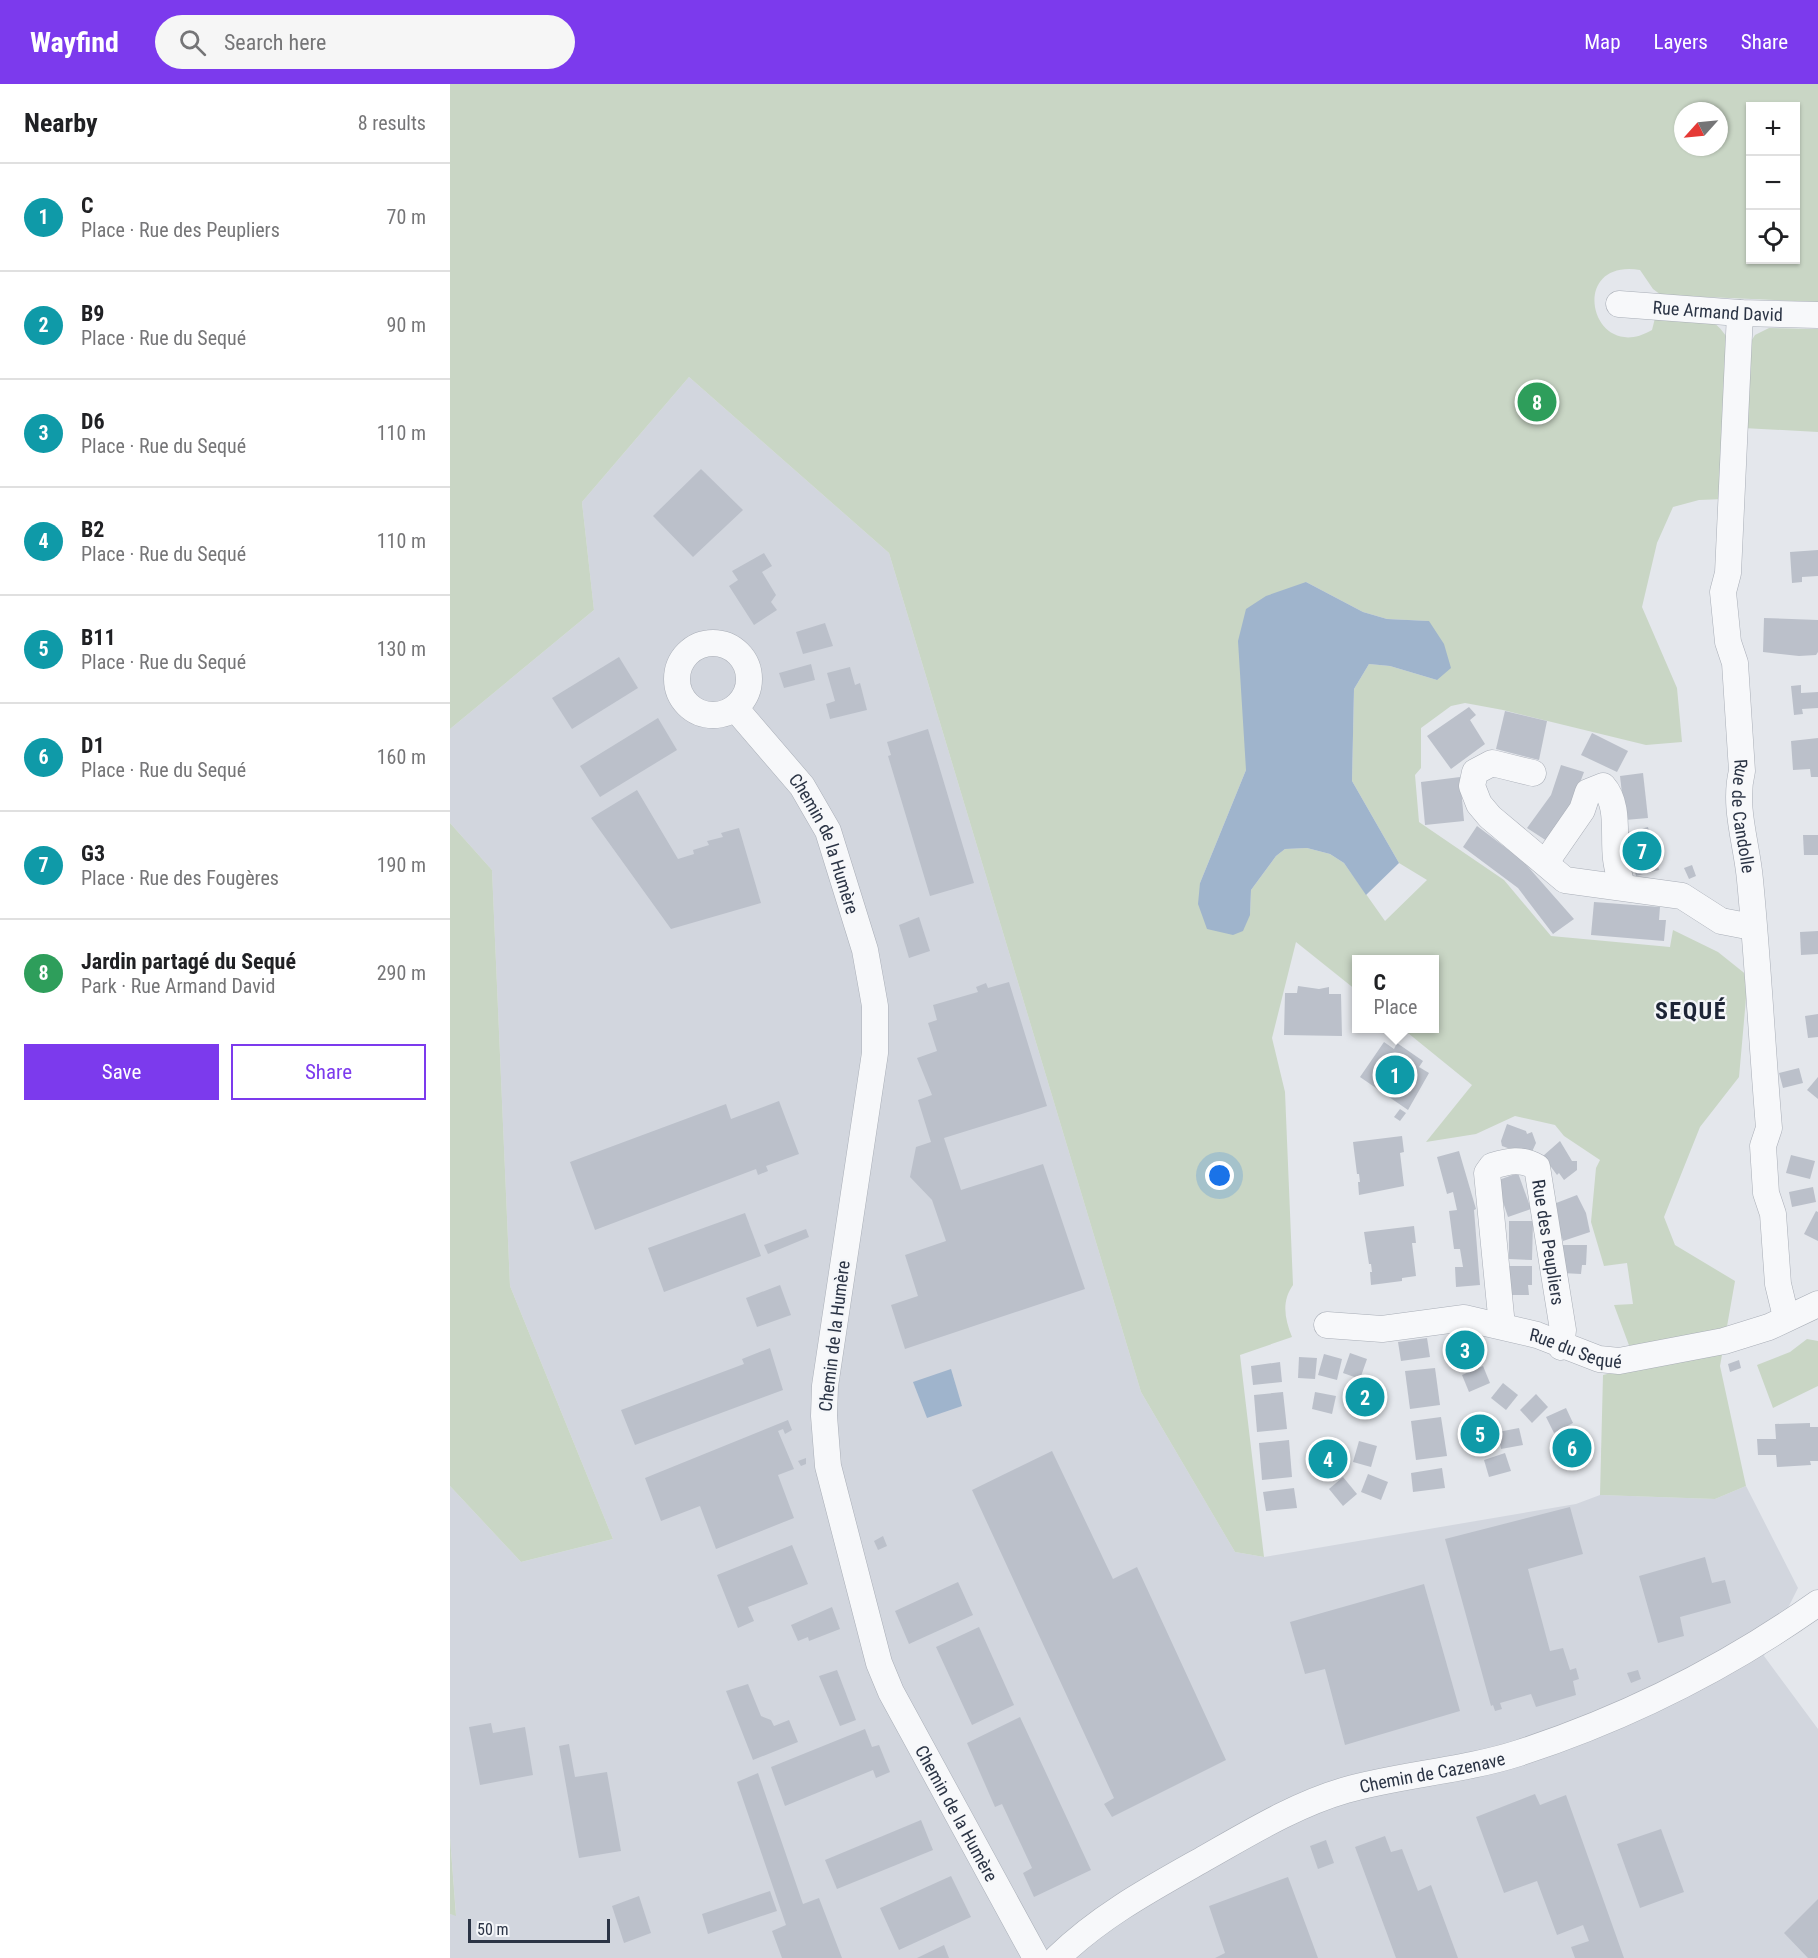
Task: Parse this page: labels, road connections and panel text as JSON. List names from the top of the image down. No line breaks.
{"streets":{"street":["Rue Armand David","Rue de Candolle","Chemin de la Humère","Rue des Peupliers","Rue du Sequé","Chemin de Cazenave"]},"crossings":[["Rue Armand David","Rue de Candolle"],["Rue de Candolle","Rue du Sequé"],["Rue des Peupliers","Rue du Sequé"]],"districts":["SEQUÉ"],"scale_bar":"50 m","north":"bottom left","page":{"header":"Wayfind","search":"Search here","nav":["Map","Layers","Share"],"heading":["Nearby","8 results"],"map_buttons":["+","−"],"list":[{"mark":"1","name":"C","note":"Place · Rue des Peupliers","value":"70 m"},{"mark":"2","name":"B9","note":"Place · Rue du Sequé","value":"90 m"},{"mark":"3","name":"D6","note":"Place · Rue du Sequé","value":"110 m"},{"mark":"4","name":"B2","note":"Place · Rue du Sequé","value":"110 m"},{"mark":"5","name":"B11","note":"Place · Rue du Sequé","value":"130 m"},{"mark":"6","name":"D1","note":"Place · Rue du Sequé","value":"160 m"},{"mark":"7","name":"G3","note":"Place · Rue des Fougères","value":"190 m"},{"mark":"8","name":"Jardin partagé du Sequé","note":"Park · Rue Armand David","value":"290 m"}],"pins":["8","7","1","3","2","5","6","4"],"popup":["C","Place"],"buttons":["Save","Share"],"scale":"50 m"}}
